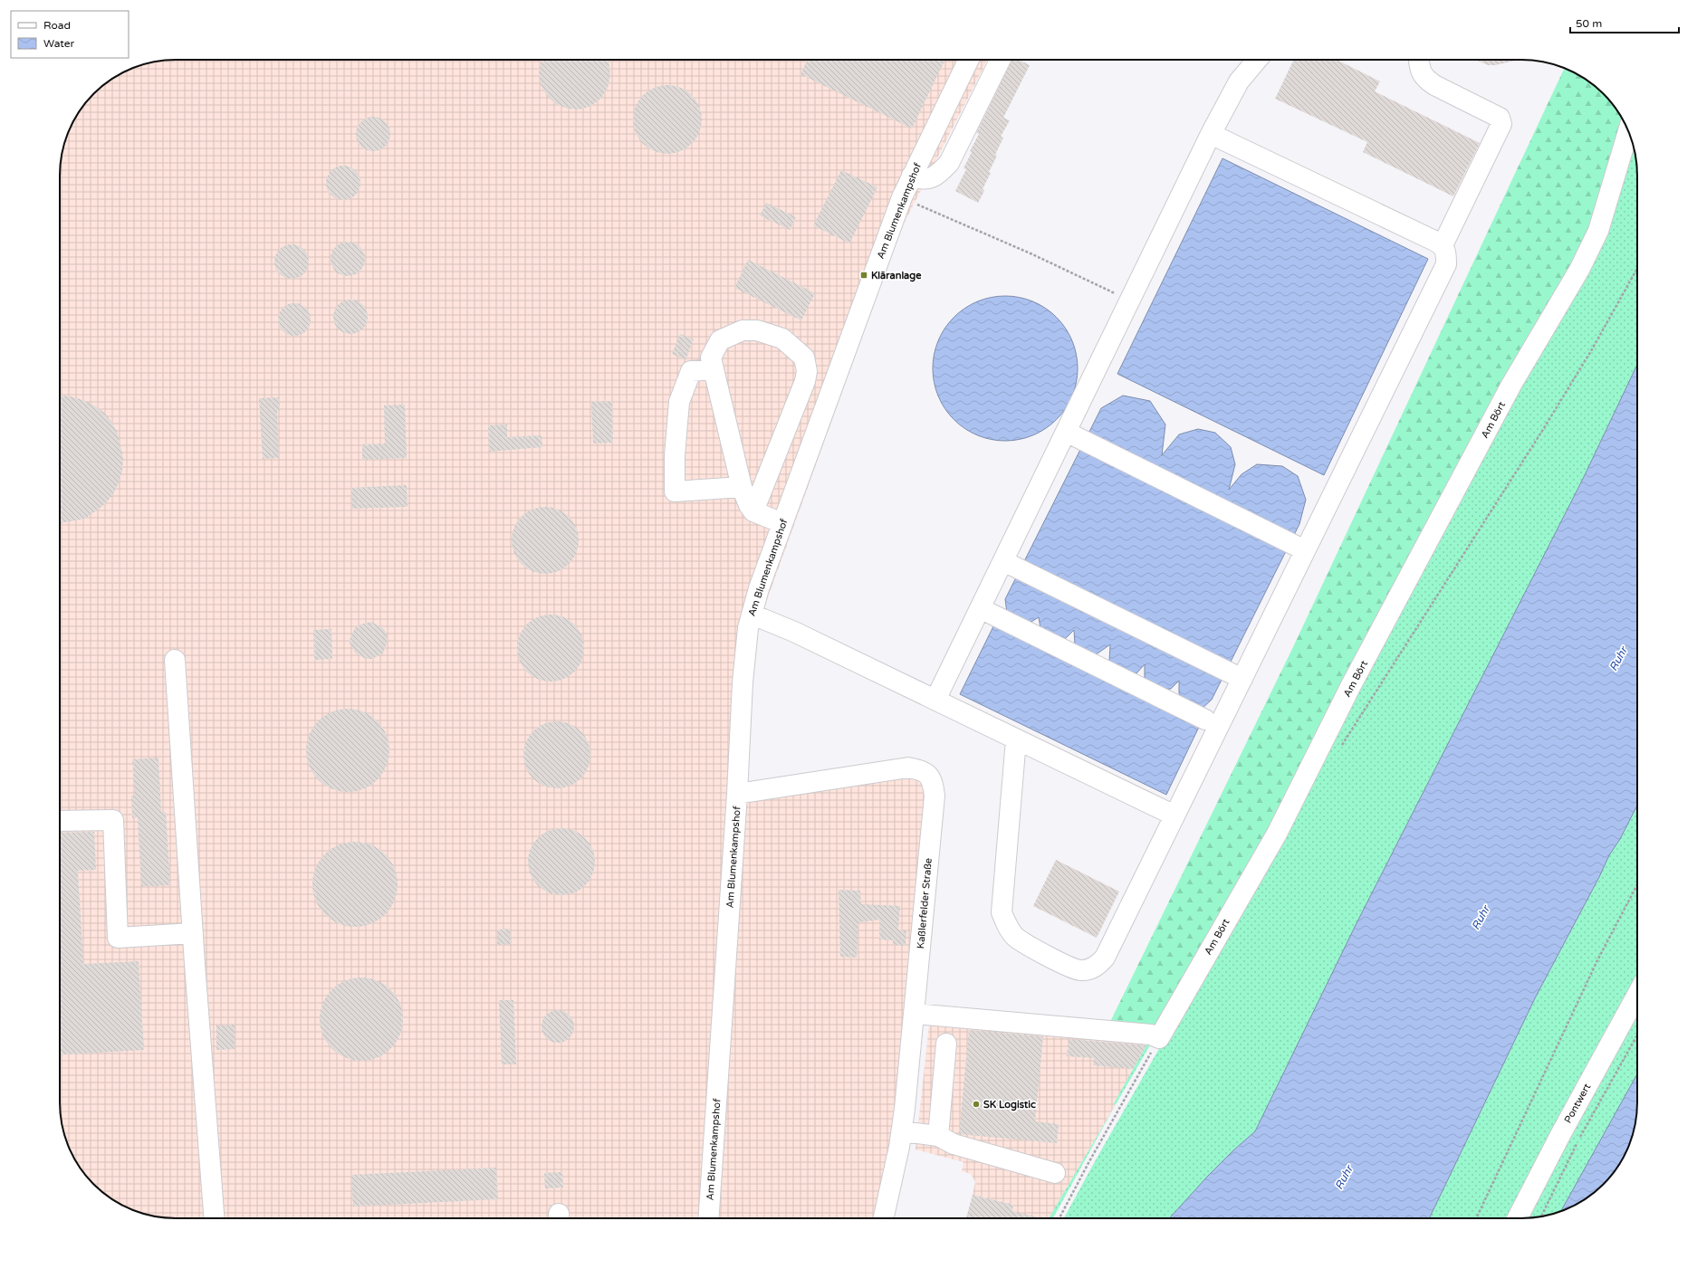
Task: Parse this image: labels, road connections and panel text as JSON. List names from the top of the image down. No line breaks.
{"streets":{"street":["Am Blumenkampshof","Am Bört","Kaßlerfelder Straße","Pontwert"]},"crossings":[["Am Blumenkampshof","Kaßlerfelder Straße"]],"water":["Ruhr"],"places":{"transit":["Kläranlage"],"other":["SK Logistic"]},"legend":["Road","Water"],"scale_bar":"50 m"}
